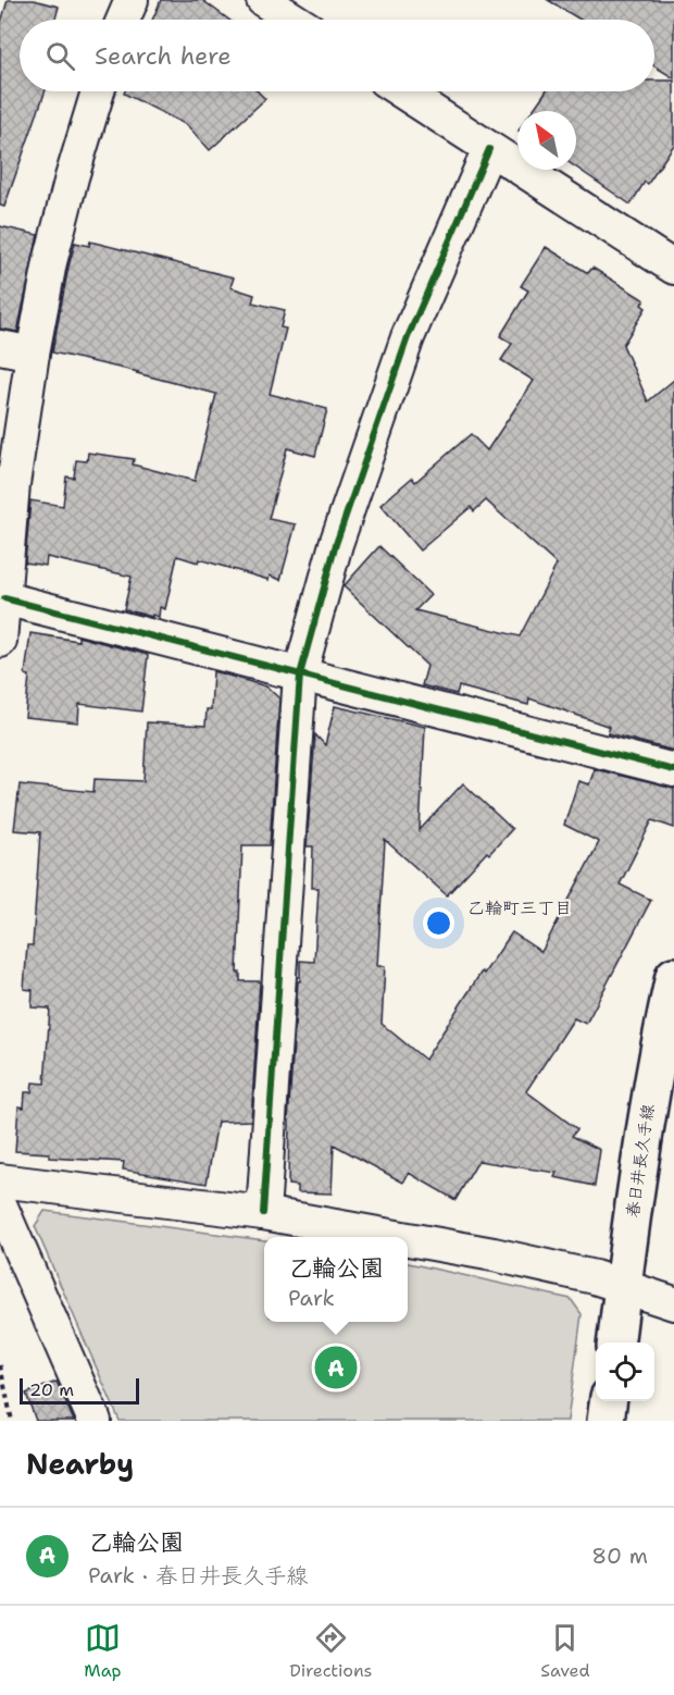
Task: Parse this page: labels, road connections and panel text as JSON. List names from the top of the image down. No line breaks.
{"streets":{"main road":["春日井長久手線"]},"districts":["乙輪町三丁目"],"scale_bar":"20 m","north":"top left","page":{"search":"Search here","popup":["乙輪公園","Park"],"pins":"A","scale":"20 m","heading":"Nearby","list":[{"mark":"A","name":"乙輪公園","note":"Park · 春日井長久手線","value":"80 m"}],"nav":["Map","Directions","Saved"]}}
